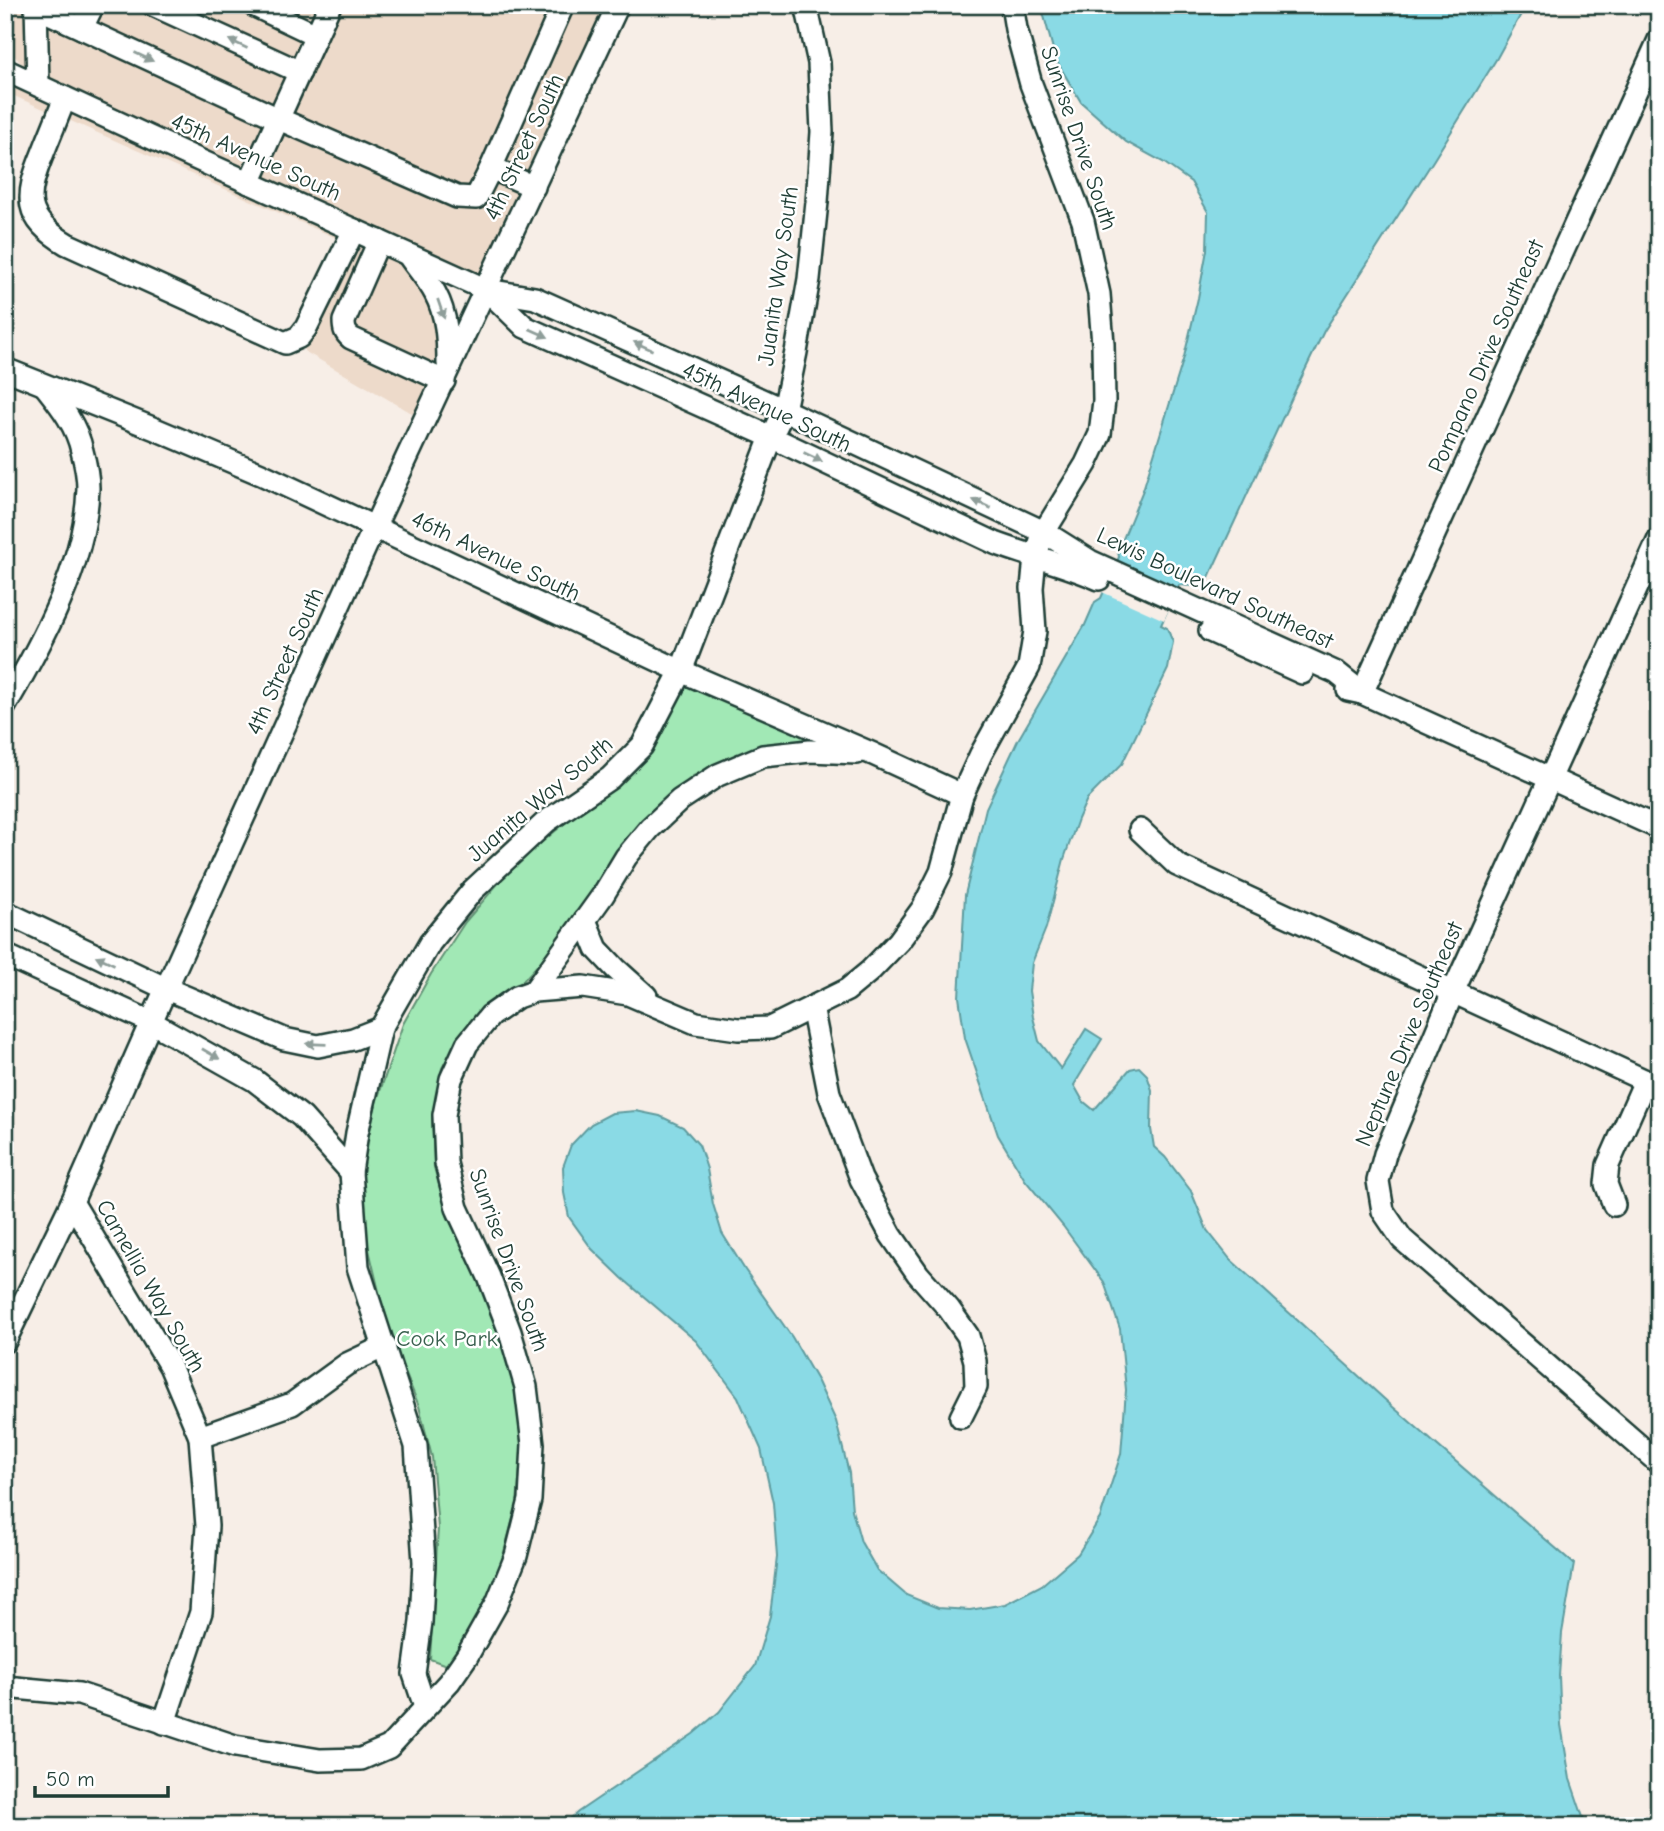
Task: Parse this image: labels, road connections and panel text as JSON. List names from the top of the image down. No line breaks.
{"streets":{"street":["Sunrise Drive South","4th Street South","45th Avenue South","Juanita Way South","Pompano Drive Southeast","46th Avenue South","Lewis Boulevard Southeast","Neptune Drive Southeast","Camellia Way South"]},"crossings":[["Sunrise Drive South","45th Avenue South"],["Sunrise Drive South","Juanita Way South"],["Sunrise Drive South","46th Avenue South"],["Sunrise Drive South","Lewis Boulevard Southeast"],["Sunrise Drive South","Camellia Way South"],["4th Street South","45th Avenue South"],["4th Street South","46th Avenue South"],["4th Street South","Camellia Way South"],["45th Avenue South","Juanita Way South"],["45th Avenue South","Lewis Boulevard Southeast"],["Juanita Way South","46th Avenue South"],["Pompano Drive Southeast","Lewis Boulevard Southeast"],["Lewis Boulevard Southeast","Neptune Drive Southeast"]],"parks":["Cook Park"],"scale_bar":"50 m"}
